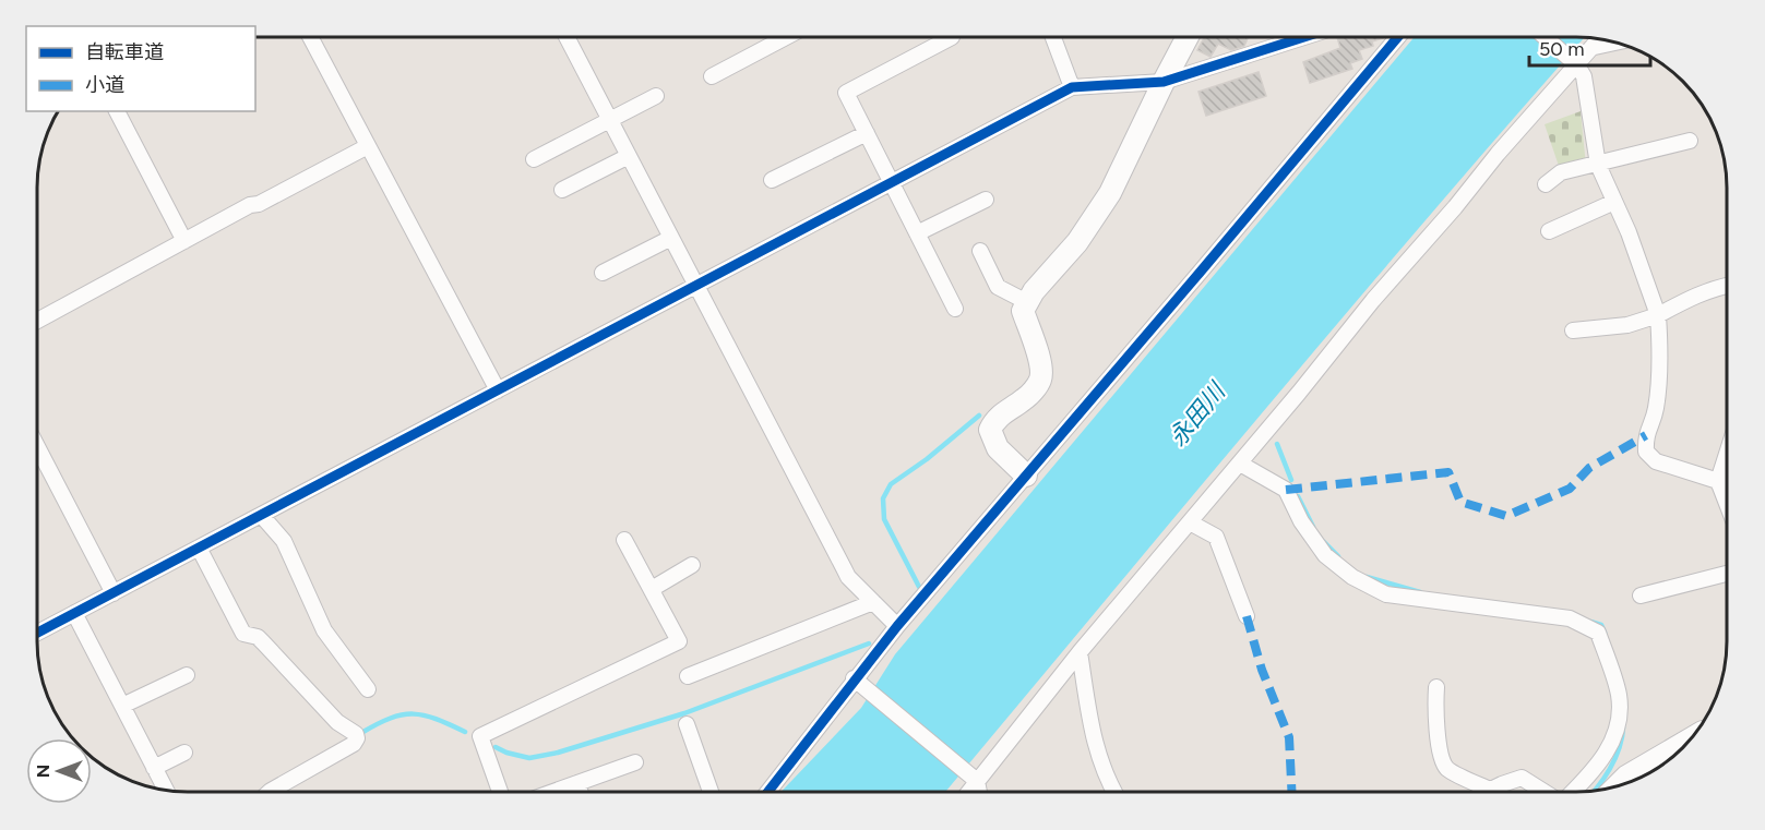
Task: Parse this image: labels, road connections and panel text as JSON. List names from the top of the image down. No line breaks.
{"water":["永田川"],"legend":["自転車道","小道"],"scale_bar":"50 m","north":"left"}
